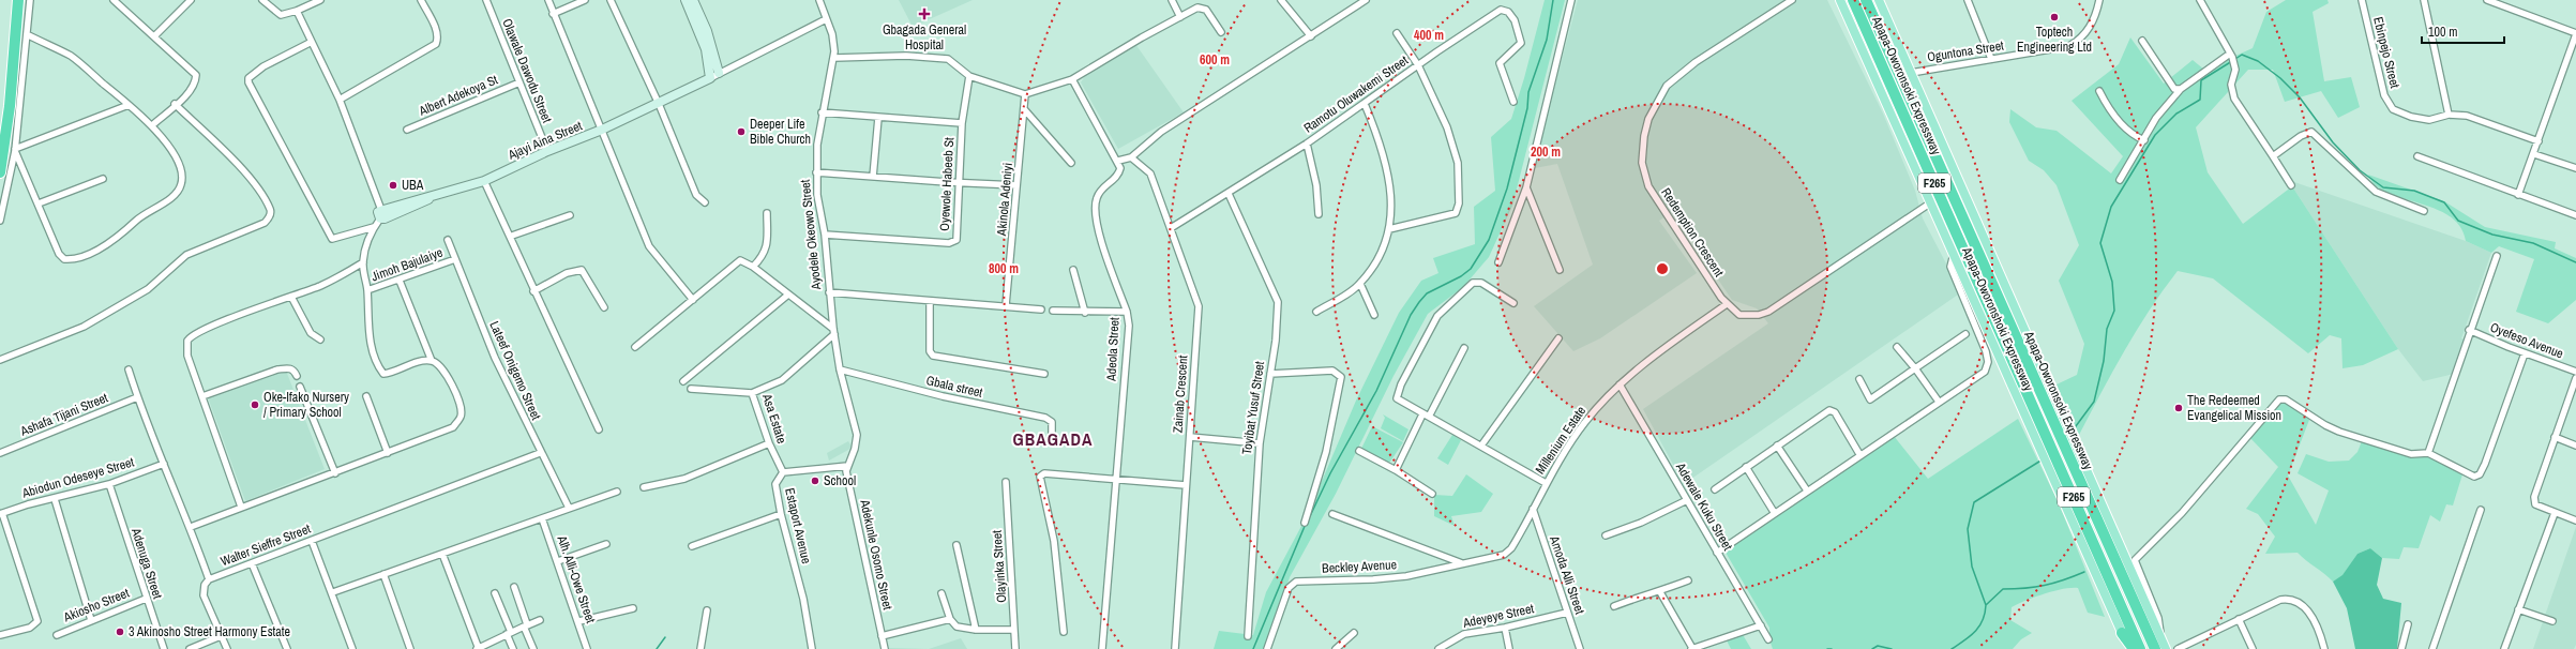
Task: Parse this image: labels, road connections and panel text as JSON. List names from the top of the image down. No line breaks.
{"streets":{"highway":["Apapa-Oworonsoki Expressway","F265"],"main road":["Apapa-Oworonshoki Expressway"],"street":["Oguntona Street","Ebinpejo Street","Olawale Dawodu Street","Ramotu Oluwakemi Street","Albert Adekoya St","Ajayi Aina Street","Oyewole Habeeb St","Akinola Adeniyi","Redemption Crescent","Ayodele Okeowo Street","Jimoh Bajulaiye","Oyefeso Avenue","Adeola Street","Lateef Onigemo Street","Gbala street","Zainab Crescent","Toyibat Yusuf Street","Ashafa Tijani Street","Asa Estate","Millenium Estate","Abiodun Odeseye Street","Adewale Kuku Street","Estaport Avenue","Walter Sieffre Street","Adekunle Osomo Street","Adenuga Street","Olayinka Street","Beckley Avenue","Amoda Alli Street","Alh. Alli-Owe Street","Akiosho Street","Adeyeye Street"]},"crossings":[["Oguntona Street","Apapa-Oworonsoki Expressway"],["Olawale Dawodu Street","Albert Adekoya St"],["Olawale Dawodu Street","Ajayi Aina Street"],["Apapa-Oworonsoki Expressway","F265"],["Apapa-Oworonsoki Expressway","Apapa-Oworonshoki Expressway"],["Ramotu Oluwakemi Street","Zainab Crescent"],["Ramotu Oluwakemi Street","Toyibat Yusuf Street"],["Oyewole Habeeb St","Ayodele Okeowo Street"],["Redemption Crescent","Apapa-Oworonshoki Expressway"],["Redemption Crescent","Millenium Estate"],["Ayodele Okeowo Street","Gbala street"],["Ayodele Okeowo Street","Asa Estate"],["Ayodele Okeowo Street","Estaport Avenue"],["Ayodele Okeowo Street","Adekunle Osomo Street"],["Jimoh Bajulaiye","Lateef Onigemo Street"],["Lateef Onigemo Street","Walter Sieffre Street"],["Ashafa Tijani Street","Walter Sieffre Street"],["Asa Estate","Estaport Avenue"],["Millenium Estate","Adewale Kuku Street"],["Millenium Estate","Beckley Avenue"],["Millenium Estate","Amoda Alli Street"],["Abiodun Odeseye Street","Walter Sieffre Street"],["Abiodun Odeseye Street","Adenuga Street"],["Estaport Avenue","Adekunle Osomo Street"],["Adenuga Street","Akiosho Street"],["Amoda Alli Street","Adeyeye Street"]],"districts":["GBAGADA"],"places":{"health":["Gbagada General Hospital"],"other":["Toptech Engineering Ltd","Deeper Life Bible Church","UBA","Oke-Ifako Nursery / Primary School","The Redeemed Evangelical Mission","School","3 Akinosho Street Harmony Estate"]},"scale_bar":"100 m","rings":["400 m","600 m","200 m","800 m"]}
